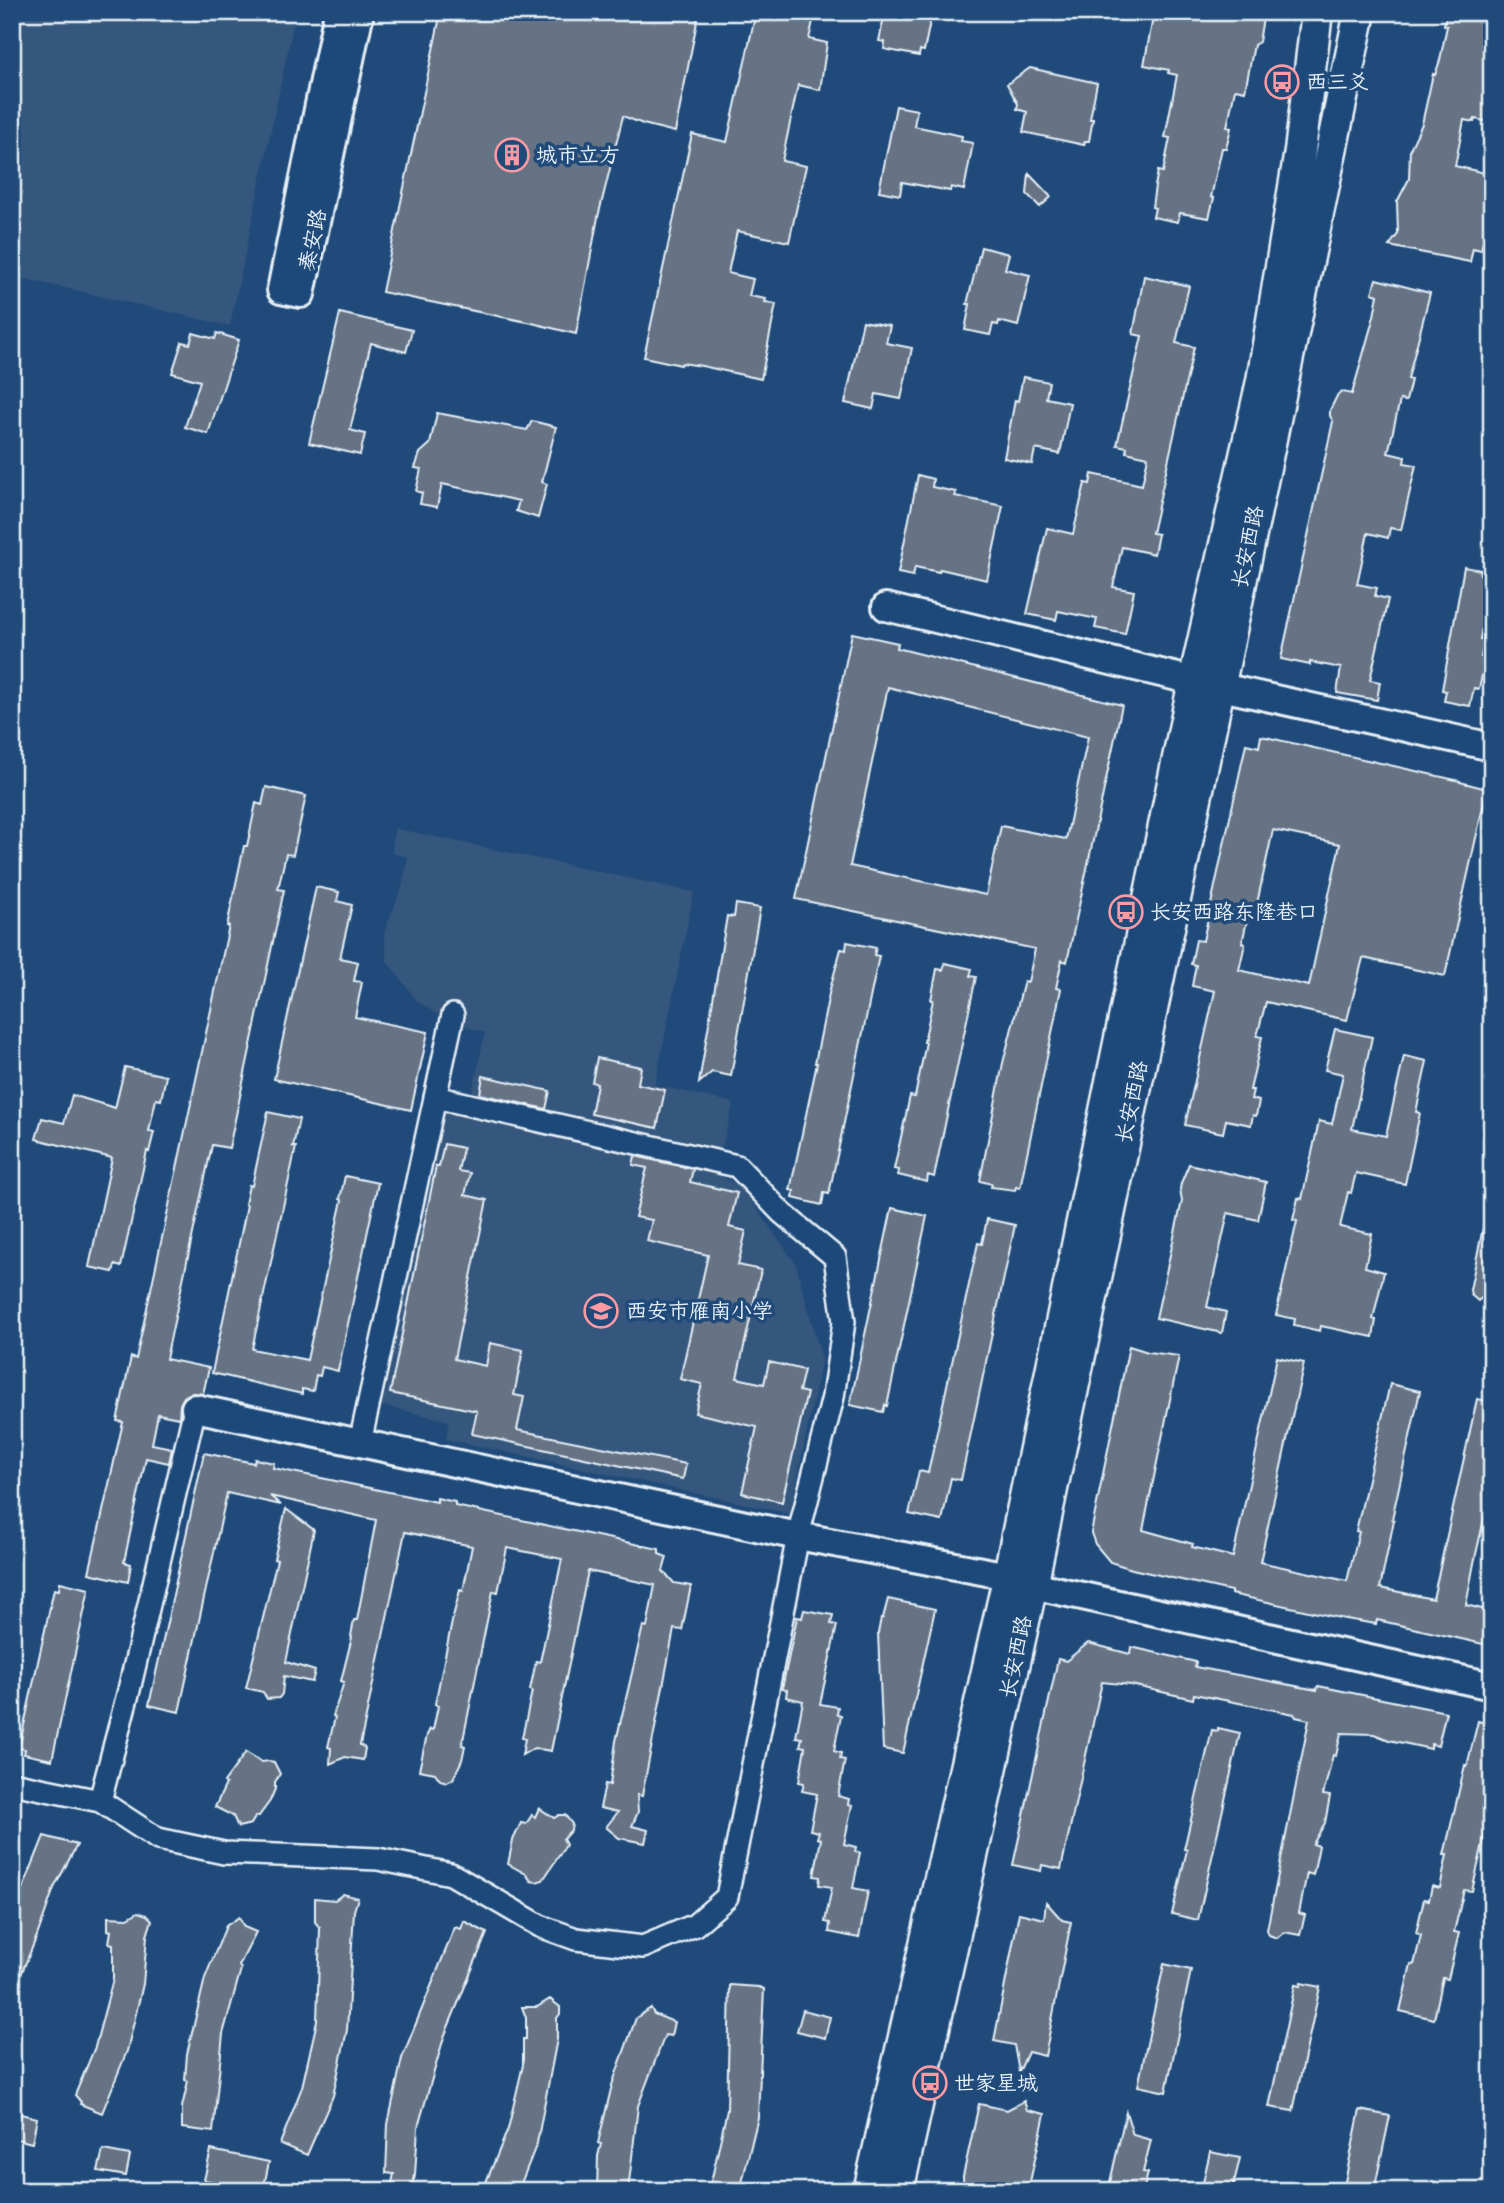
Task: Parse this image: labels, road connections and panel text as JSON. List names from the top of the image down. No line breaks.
{"streets":{"main road":["长安西路"],"street":["秦安路"]},"places":{"bus stop":["西三爻","长安西路东隆巷口","世家星城"],"building":["城市立方"],"school or university":["西安市雁南小学"]}}
